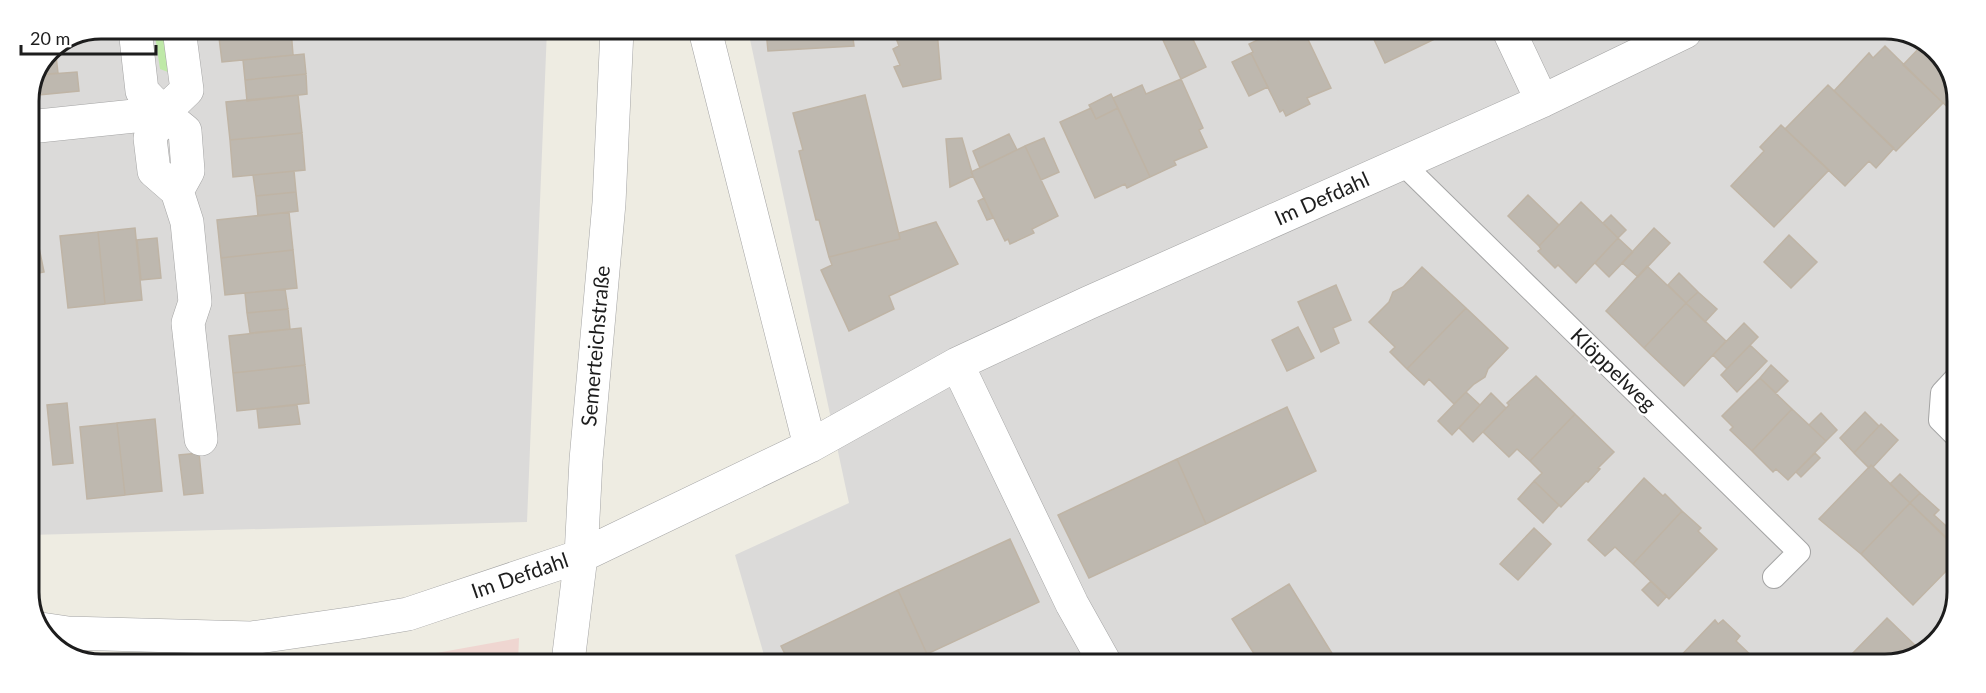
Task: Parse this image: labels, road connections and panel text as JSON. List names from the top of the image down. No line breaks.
{"streets":{"street":["Im Defdahl","Semerteichstraße"],"lane":["Klöppelweg"]},"crossings":[["Im Defdahl","Semerteichstraße"],["Im Defdahl","Klöppelweg"]],"scale_bar":"20 m"}
